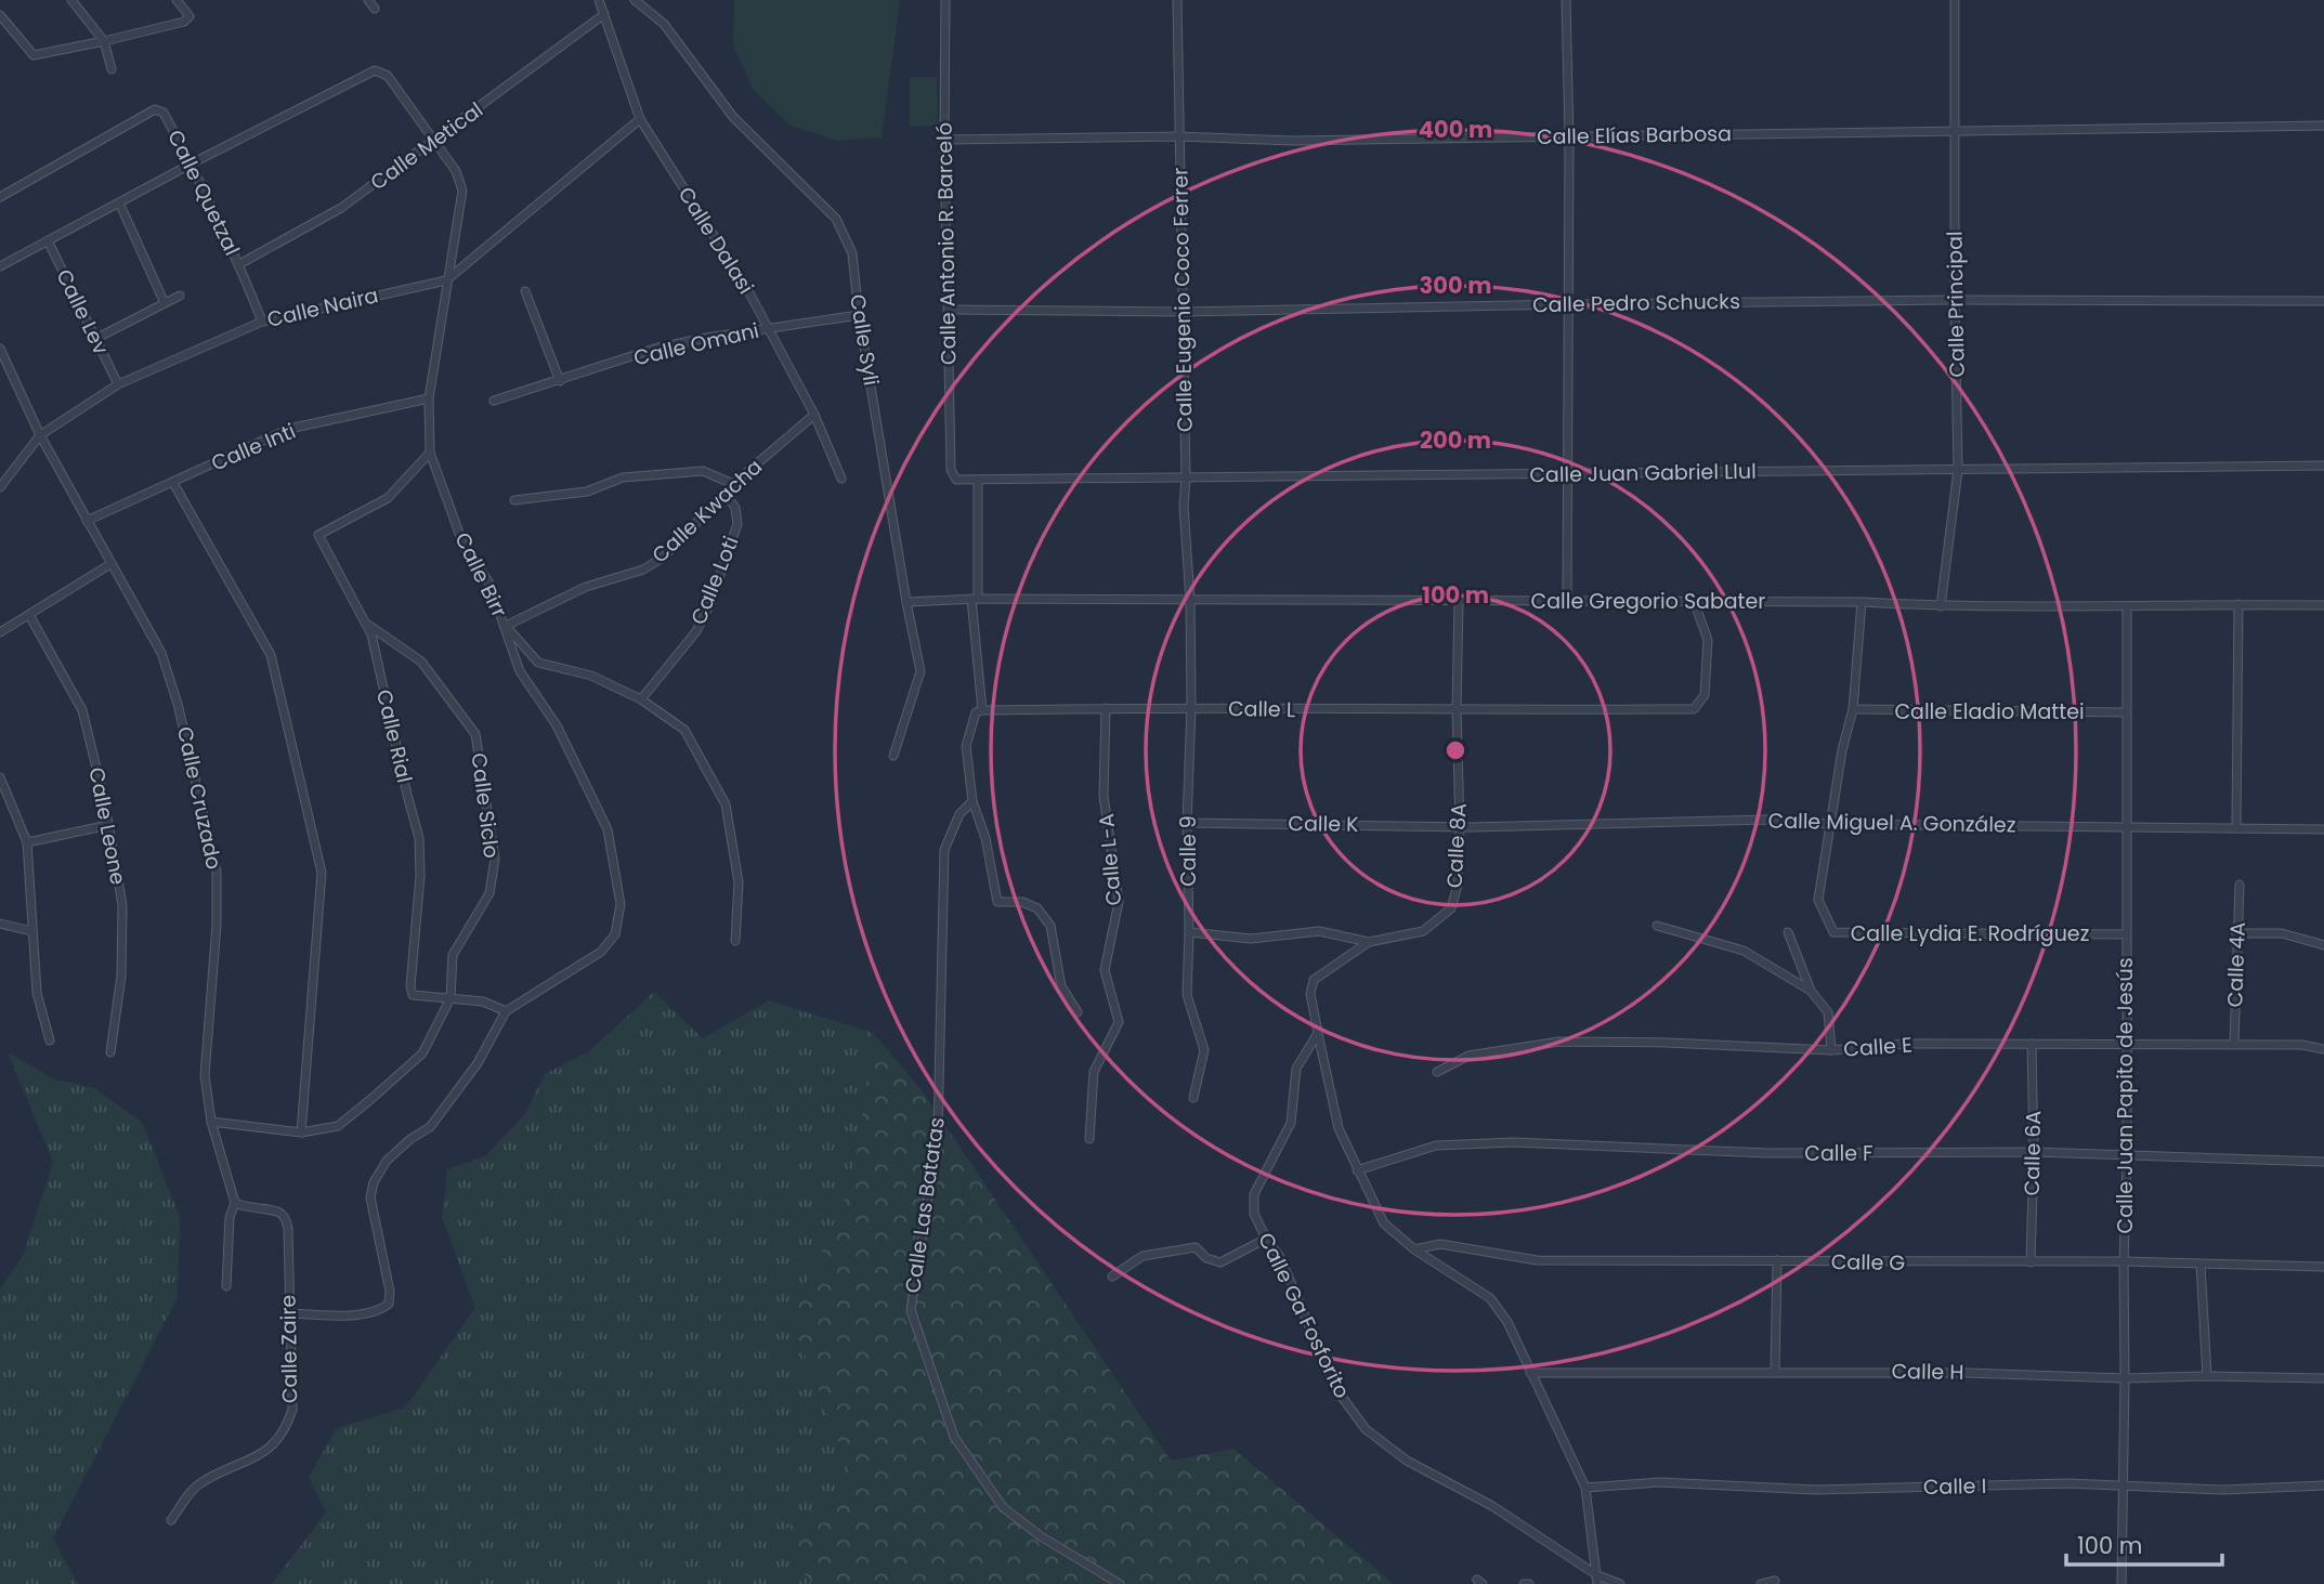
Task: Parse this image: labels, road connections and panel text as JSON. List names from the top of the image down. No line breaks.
{"streets":{"street":["Calle Elías Barbosa","Calle Metical","Calle Quetzal","Calle Dalasi","Calle Antonio R. Barceló","Calle Eugenio Coco Ferrer","Calle Pedro Schucks","Calle Principal","Calle Naira","Calle Lev","Calle Syli","Calle Omani","Calle Inti","Calle Juan Gabriel Llul","Calle Kwacha","Calle Birr","Calle Loti","Calle Gregorio Sabater","Calle L","Calle Eladio Mattei","Calle Rial","Calle Cruzado","Calle Siclo","Calle Miguel A. González","Calle K","Calle Leone","Calle 8A","Calle 9","Calle L-A","Calle Lydia E. Rodríguez","Calle 4A","Calle E","Calle Juan Papito de Jesús","Calle F","Calle 6A","Calle Las Batatas","Calle G","Calle Ga Fosforito","Calle Zaire","Calle H","Calle I"]},"crossings":[["Calle Elías Barbosa","Calle Antonio R. Barceló"],["Calle Elías Barbosa","Calle Eugenio Coco Ferrer"],["Calle Elías Barbosa","Calle Principal"],["Calle Metical","Calle Quetzal"],["Calle Metical","Calle Dalasi"],["Calle Metical","Calle Birr"],["Calle Quetzal","Calle Naira"],["Calle Quetzal","Calle Birr"],["Calle Dalasi","Calle Naira"],["Calle Dalasi","Calle Omani"],["Calle Dalasi","Calle Kwacha"],["Calle Antonio R. Barceló","Calle Pedro Schucks"],["Calle Antonio R. Barceló","Calle Juan Gabriel Llul"],["Calle Eugenio Coco Ferrer","Calle Pedro Schucks"],["Calle Eugenio Coco Ferrer","Calle Juan Gabriel Llul"],["Calle Eugenio Coco Ferrer","Calle Gregorio Sabater"],["Calle Eugenio Coco Ferrer","Calle 9"],["Calle Pedro Schucks","Calle Principal"],["Calle Principal","Calle Juan Gabriel Llul"],["Calle Principal","Calle Gregorio Sabater"],["Calle Naira","Calle Lev"],["Calle Naira","Calle Birr"],["Calle Naira","Calle Cruzado"],["Calle Lev","Calle Birr"],["Calle Syli","Calle Omani"],["Calle Syli","Calle Gregorio Sabater"],["Calle Inti","Calle Birr"],["Calle Inti","Calle Cruzado"],["Calle Kwacha","Calle Birr"],["Calle Kwacha","Calle Loti"],["Calle Birr","Calle Rial"],["Calle Birr","Calle Zaire"],["Calle Gregorio Sabater","Calle L"],["Calle Gregorio Sabater","Calle 8A"],["Calle Gregorio Sabater","Calle 9"],["Calle Gregorio Sabater","Calle Lydia E. Rodríguez"],["Calle Gregorio Sabater","Calle Juan Papito de Jesús"],["Calle L","Calle 8A"],["Calle L","Calle 9"],["Calle L","Calle L-A"],["Calle Eladio Mattei","Calle Lydia E. Rodríguez"],["Calle Eladio Mattei","Calle Juan Papito de Jesús"],["Calle Rial","Calle Siclo"],["Calle Cruzado","Calle Siclo"],["Calle Cruzado","Calle Zaire"],["Calle Miguel A. González","Calle K"],["Calle Miguel A. González","Calle 8A"],["Calle Miguel A. González","Calle Lydia E. Rodríguez"],["Calle Miguel A. González","Calle Juan Papito de Jesús"],["Calle K","Calle 8A"],["Calle K","Calle 9"],["Calle 8A","Calle 9"],["Calle Lydia E. Rodríguez","Calle Juan Papito de Jesús"],["Calle 4A","Calle E"],["Calle E","Calle Juan Papito de Jesús"],["Calle E","Calle 6A"],["Calle Juan Papito de Jesús","Calle F"],["Calle Juan Papito de Jesús","Calle G"],["Calle Juan Papito de Jesús","Calle H"],["Calle Juan Papito de Jesús","Calle I"],["Calle F","Calle 6A"],["Calle 6A","Calle G"]],"scale_bar":"100 m","rings":["400 m","300 m","200 m","100 m"]}
